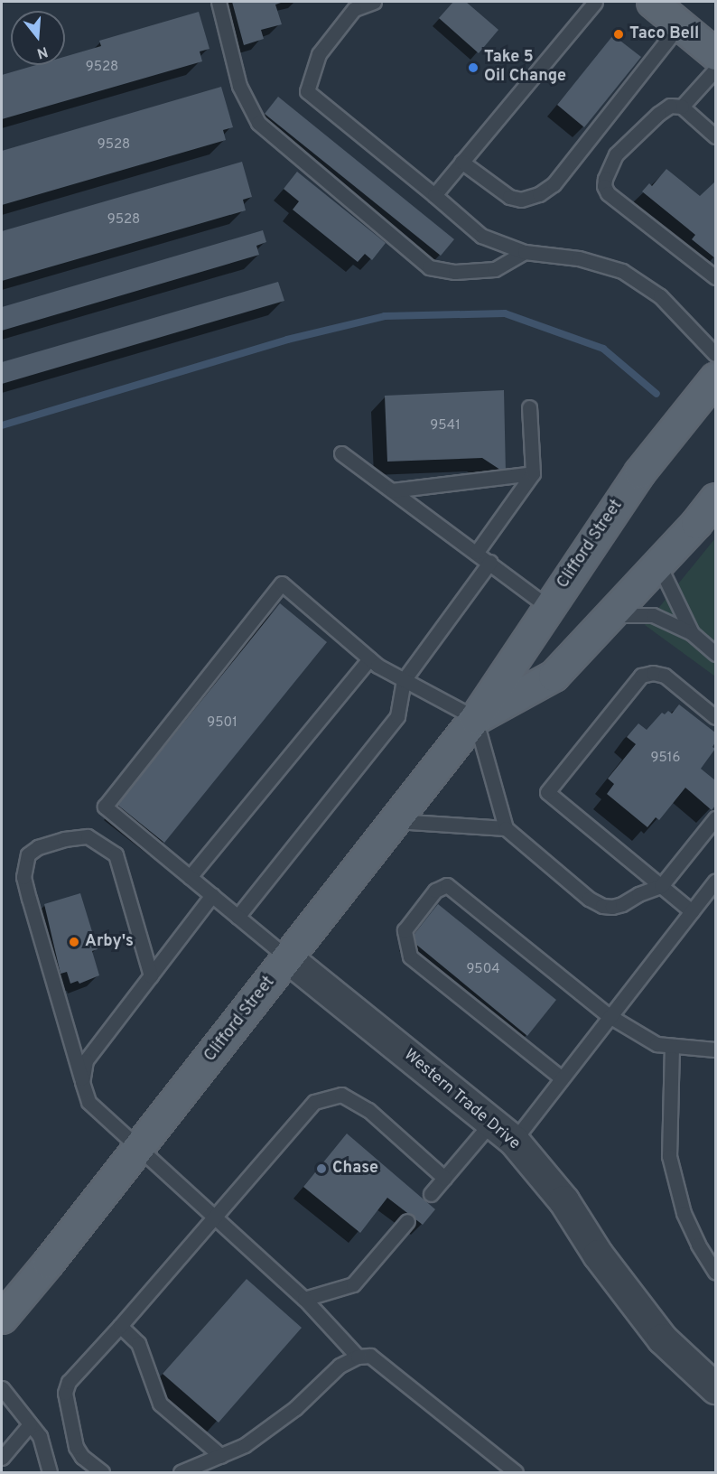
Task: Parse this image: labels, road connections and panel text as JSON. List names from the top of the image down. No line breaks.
{"streets":{"main road":["Clifford Street"],"street":["Western Trade Drive"]},"crossings":[["Clifford Street","Western Trade Drive"]],"places":["Taco Bell","Take 5 Oil Change","Arby's","Chase"],"house_numbers":["9528","9528","9528","9541","9501","9516","9504"],"north":"bottom"}
